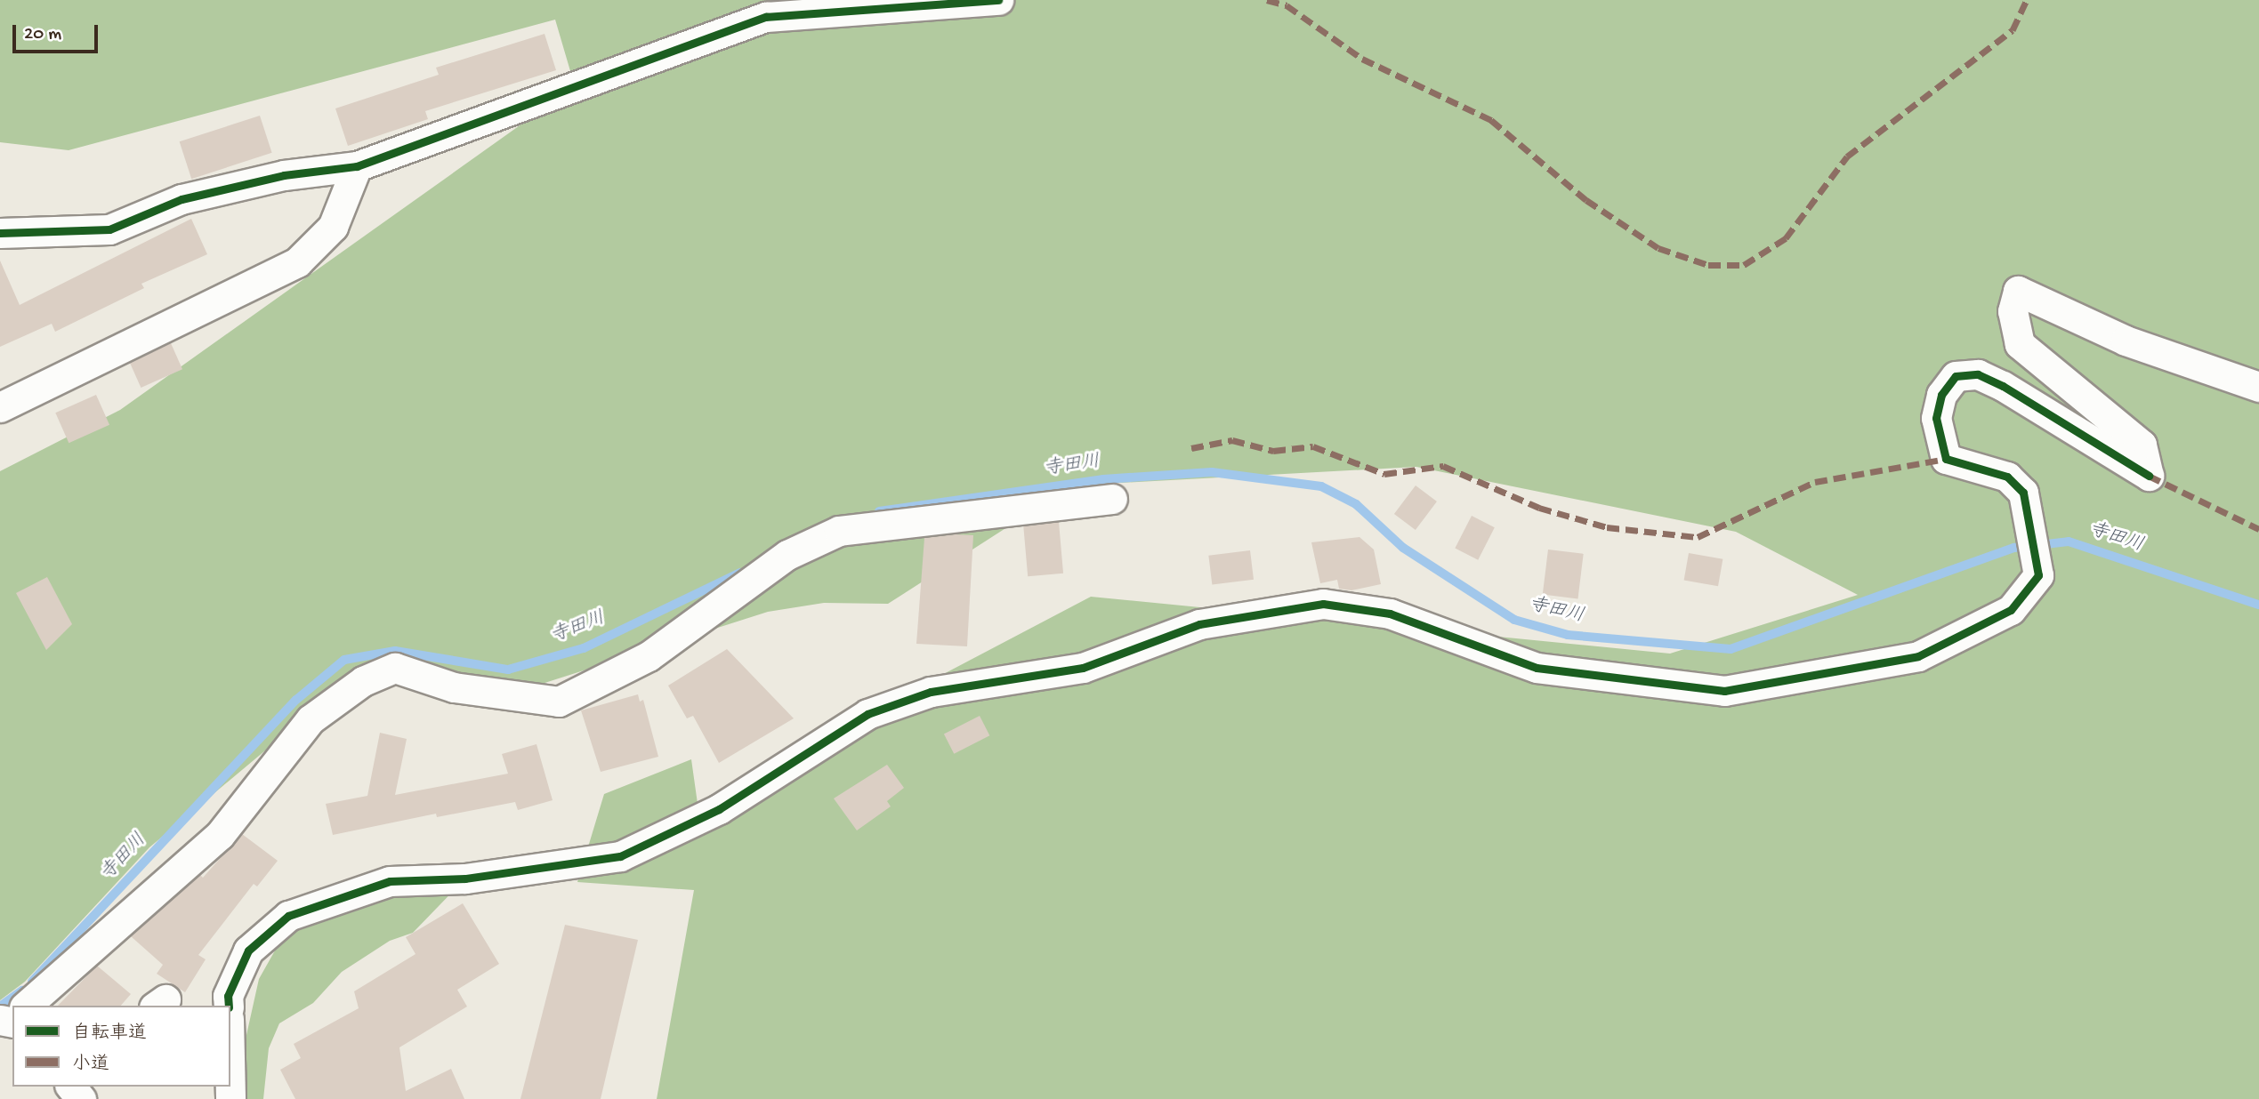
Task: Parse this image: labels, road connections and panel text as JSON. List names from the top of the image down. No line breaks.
{"water":["寺田川"],"legend":["自転車道","小道"],"scale_bar":"20 m"}
